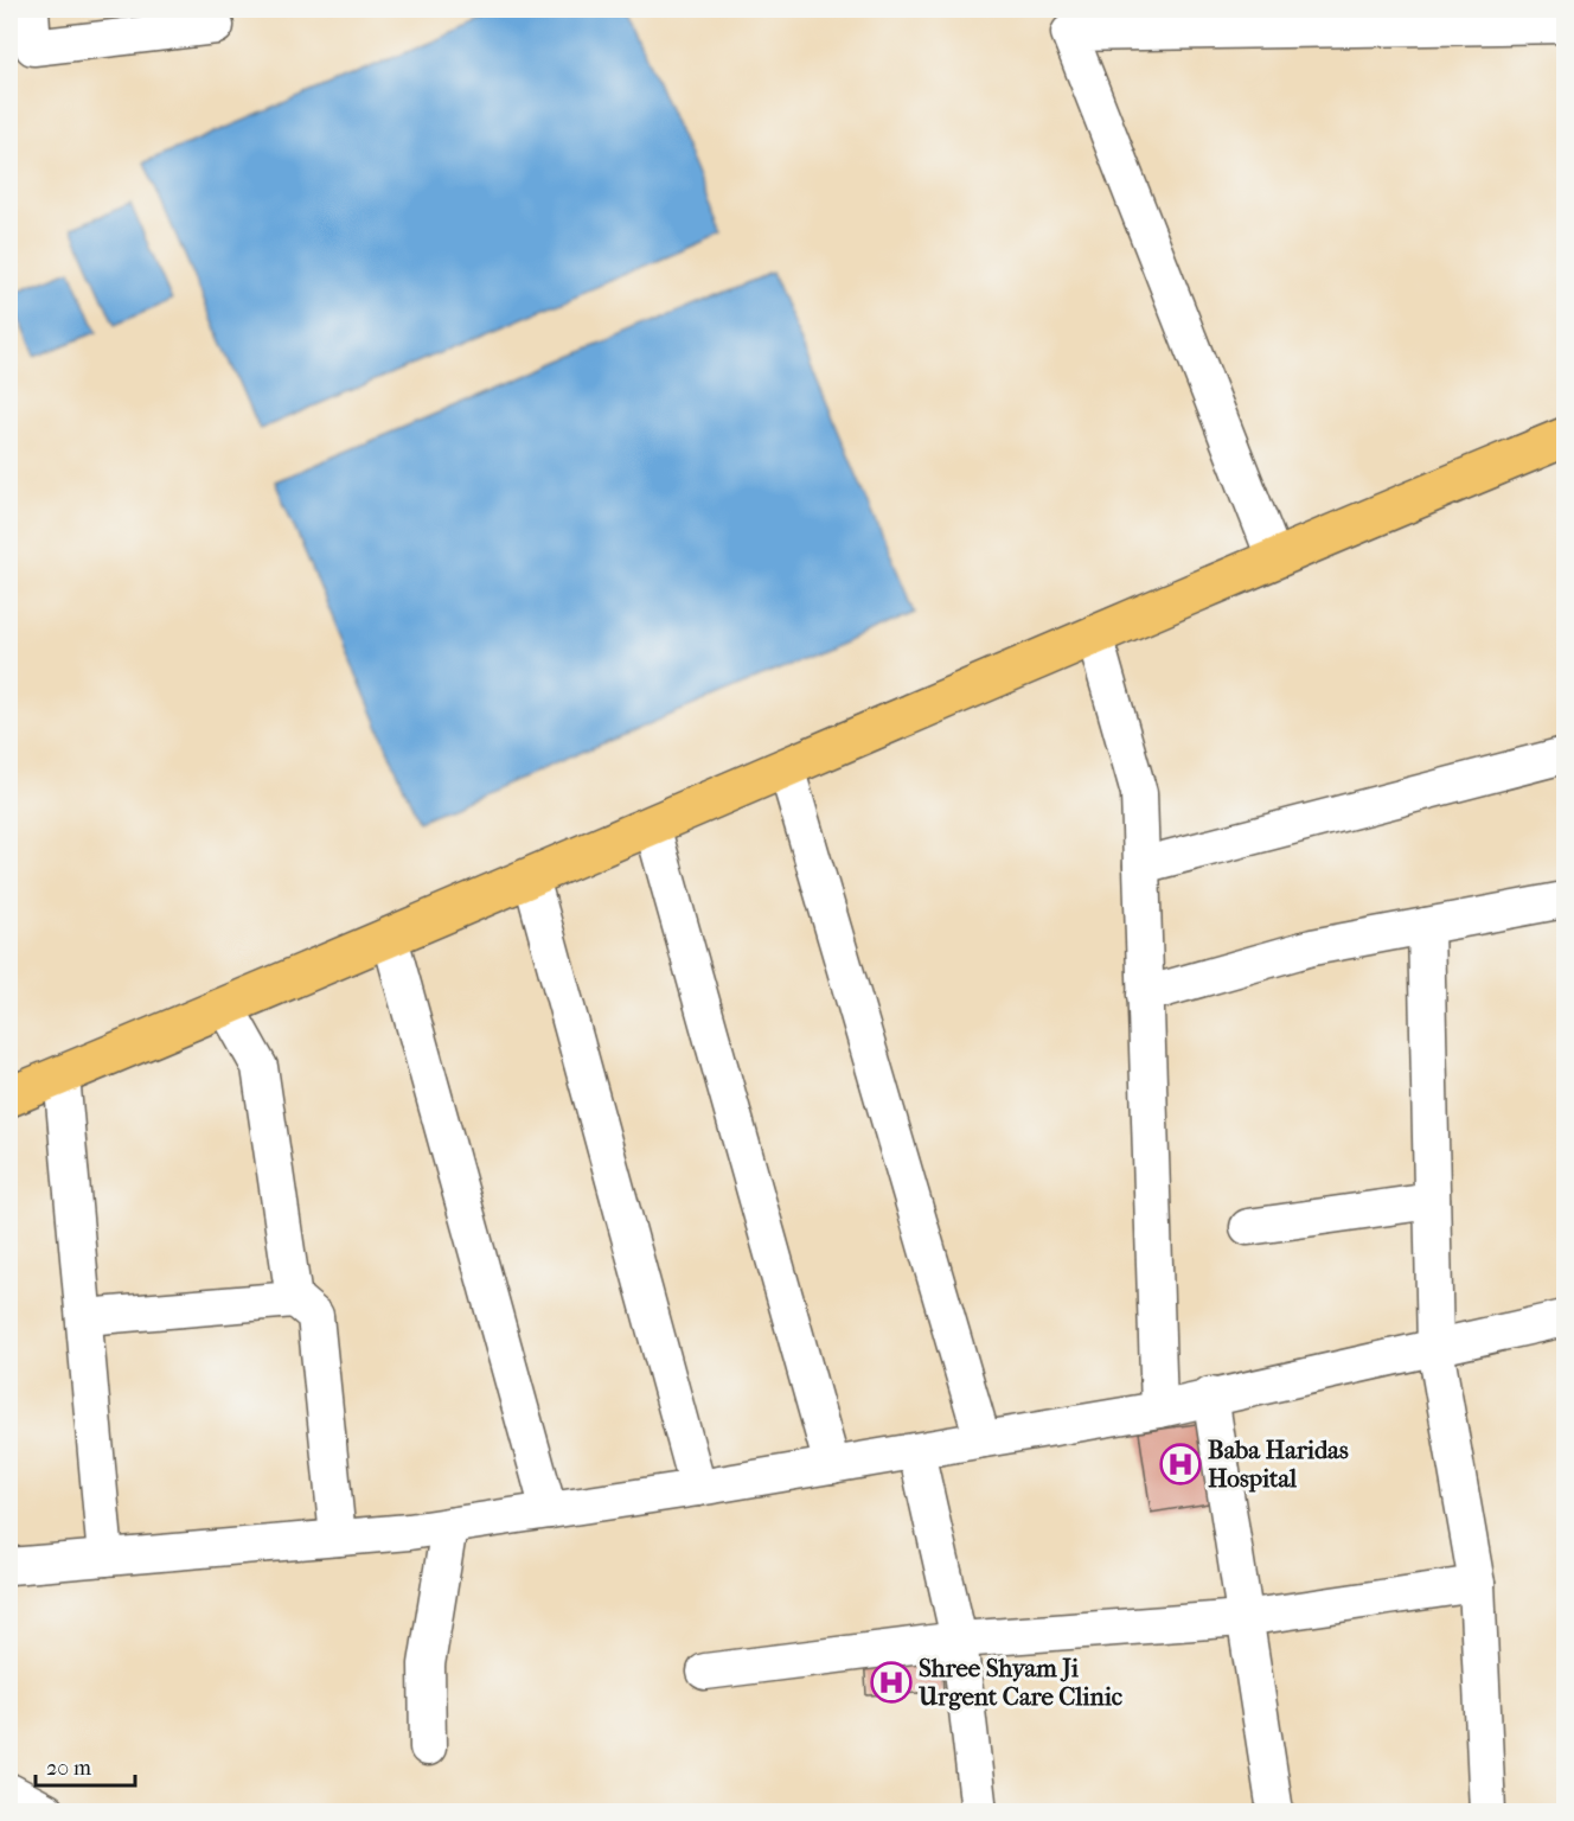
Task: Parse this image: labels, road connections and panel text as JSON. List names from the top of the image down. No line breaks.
{"places":{"hospital":["Baba Haridas Hospital","Shree Shyam Ji Urgent Care Clinic"]},"scale_bar":"20 m"}
